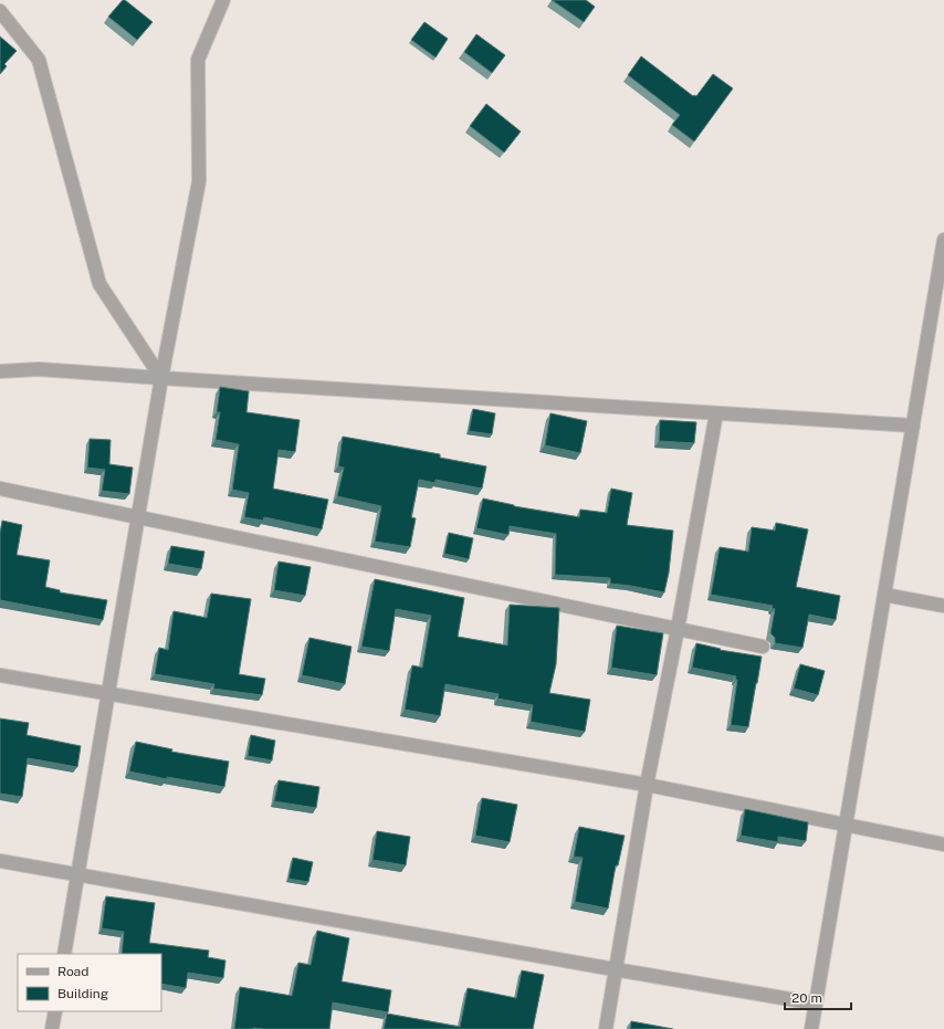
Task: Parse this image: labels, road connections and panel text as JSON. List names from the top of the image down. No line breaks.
{"legend":["Road","Building"],"scale_bar":"20 m"}
